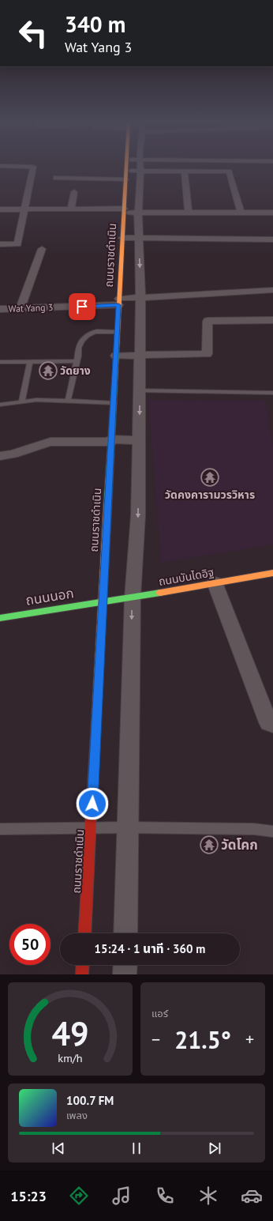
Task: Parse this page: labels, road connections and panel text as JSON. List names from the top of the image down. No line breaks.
{"streets":{"main road":["ถนนราชดำเนิน","ถนนบันไดอิฐ","ถนนนอก"],"street":["Wat Yang 3"]},"crossings":[["ถนนราชดำเนิน","Wat Yang 3"],["ถนนราชดำเนิน","ถนนบันไดอิฐ"],["ถนนราชดำเนิน","ถนนนอก"],["ถนนบันไดอิฐ","ถนนนอก"]],"places":{"temple":["วัดยาง","วัดคงคารามวรวิหาร","วัดโคก"]},"page":{"turn":["340 m","Wat Yang 3"],"limit":"50","trip":"15:24 · 1 นาที · 360 m","tile":"แอร์","heat":["−","21.5°","+"],"song":["100.7 FM","เพลง"],"tabs":"15:23","gauge":["49","km/h"]}}
